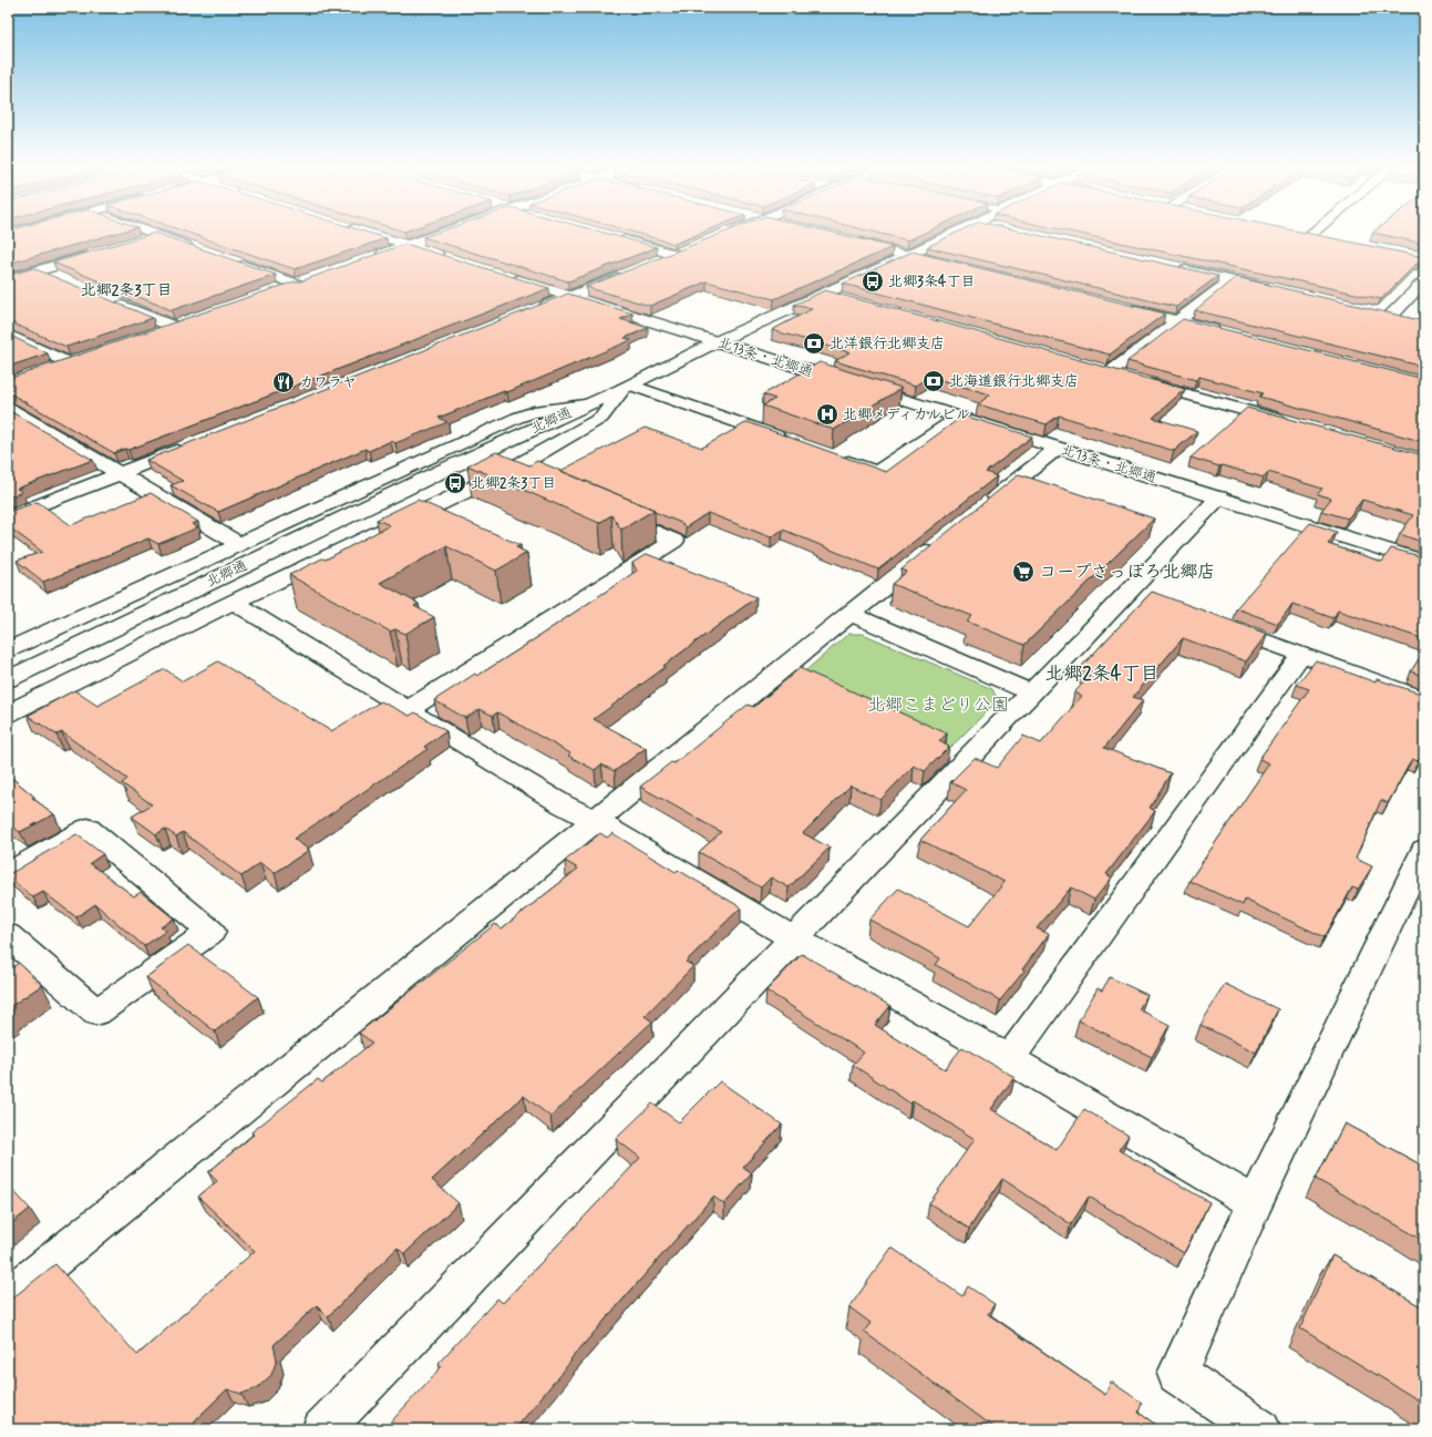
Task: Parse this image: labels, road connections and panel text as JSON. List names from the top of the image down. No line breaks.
{"streets":{"street":["北13条・北郷通","北郷通"]},"crossings":[["北13条・北郷通","北郷通"]],"districts":["北郷2条3丁目","北郷2条4丁目"],"parks":["北郷こまどり公園"],"places":{"bus stop":["北郷3条4丁目","北郷2条3丁目"],"bank":["北洋銀行北郷支店","北海道銀行北郷支店"],"restaurant":["カワラヤ"],"hospital":["北郷メディカルビル"],"supermarket":["コープさっぽろ北郷店"]}}
